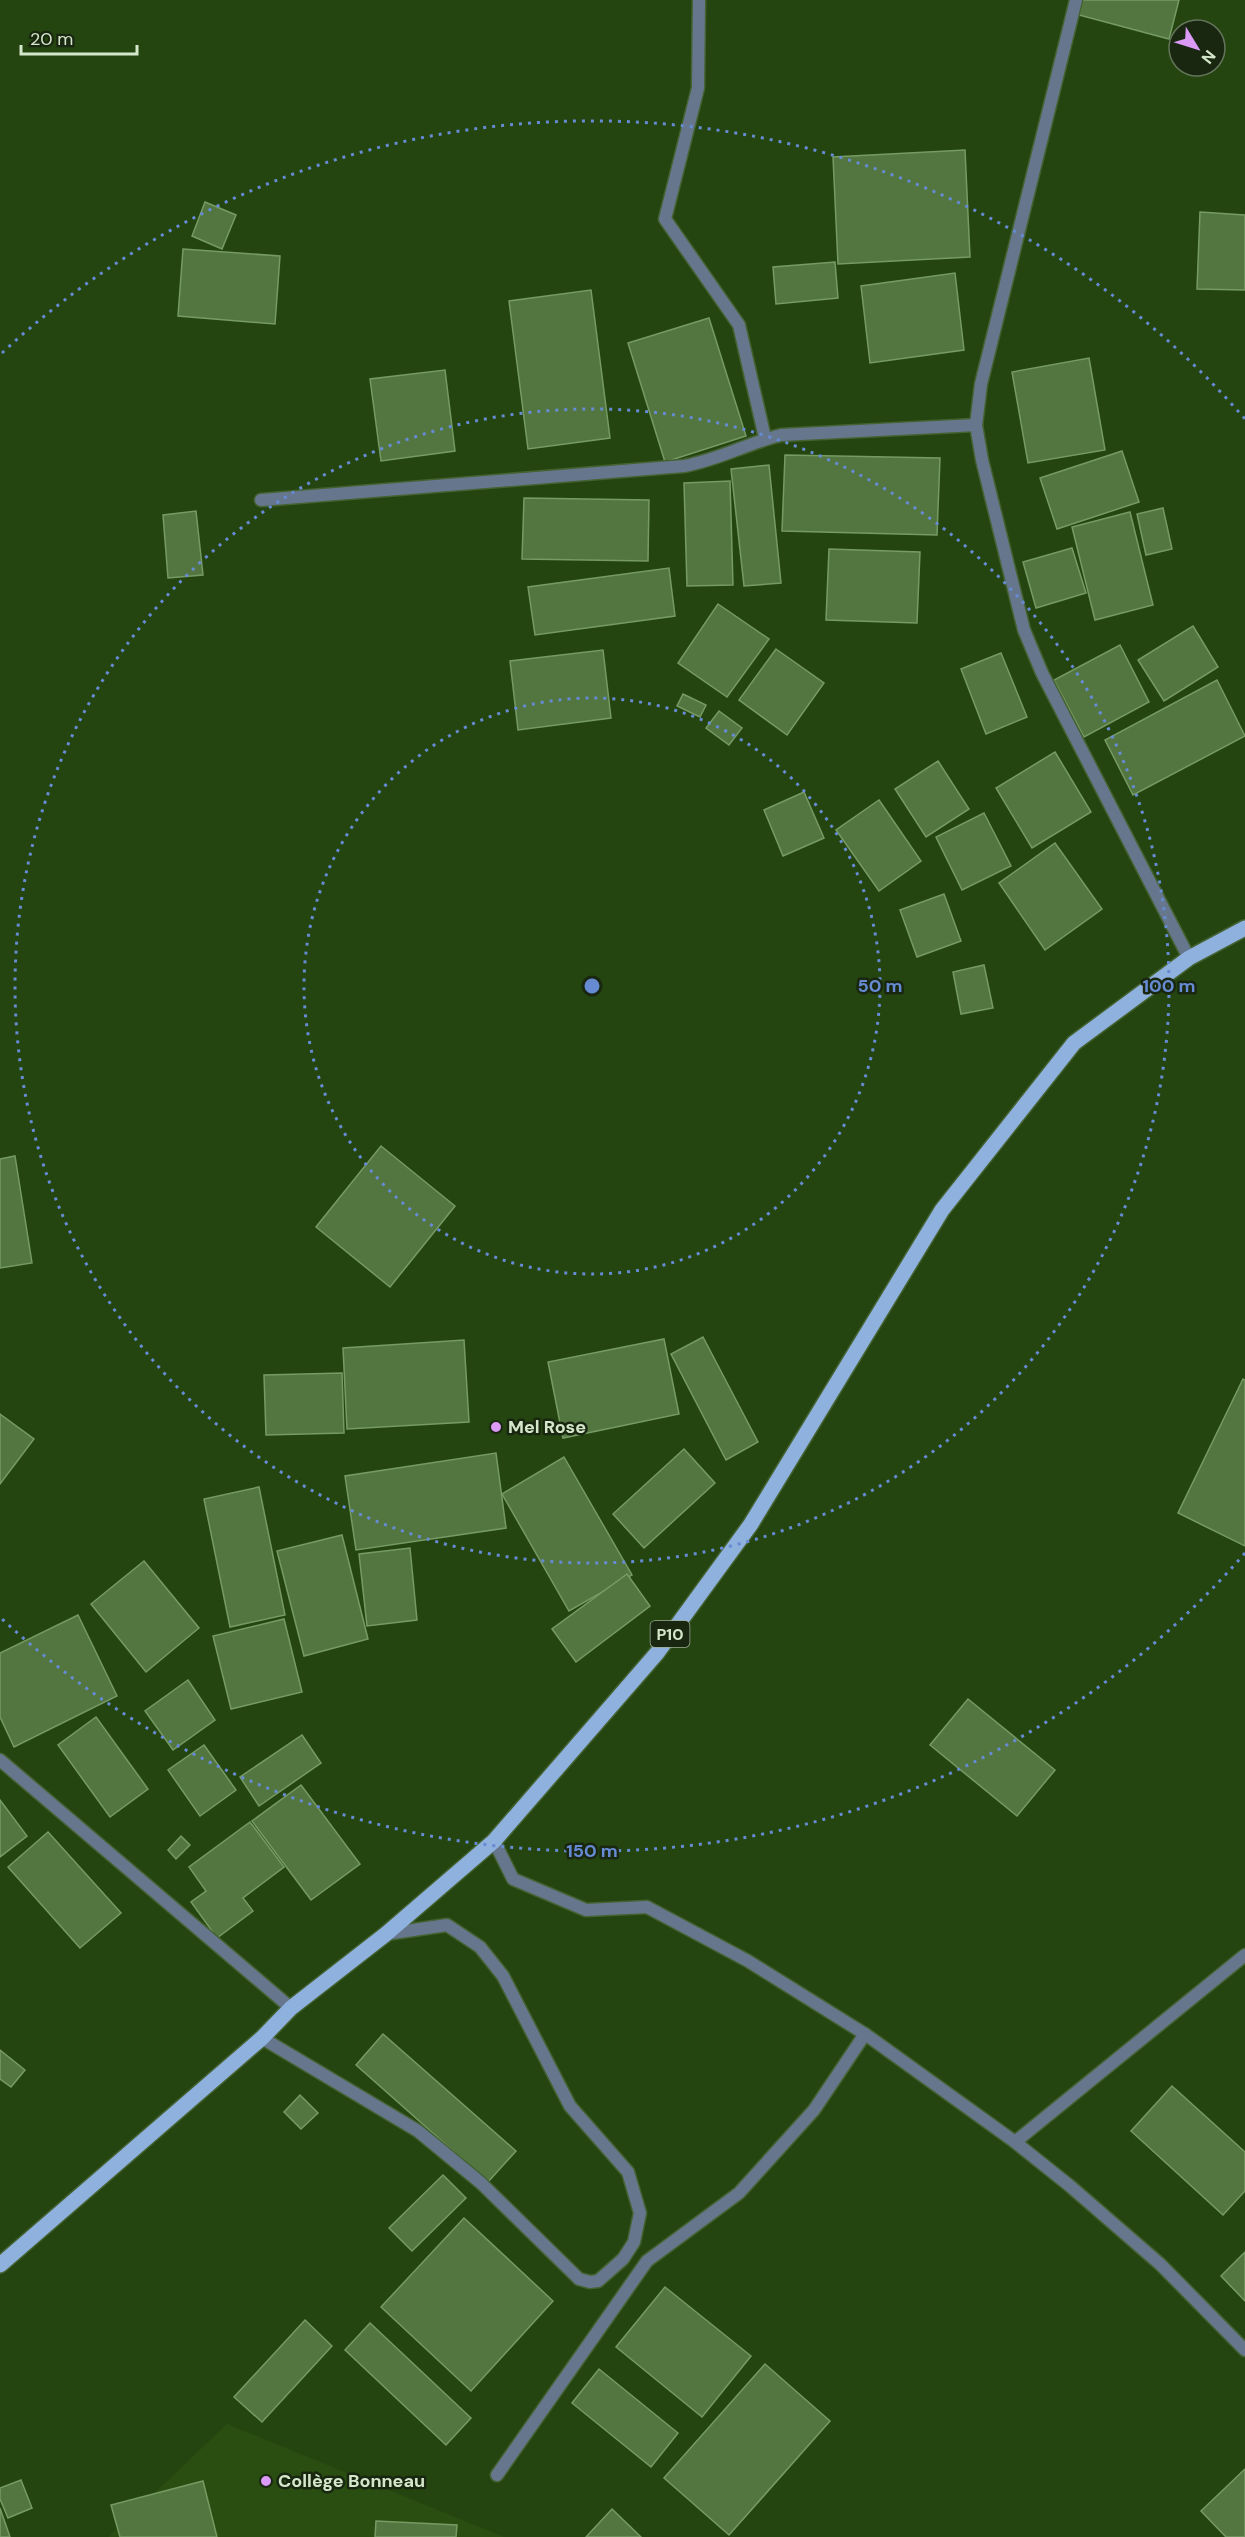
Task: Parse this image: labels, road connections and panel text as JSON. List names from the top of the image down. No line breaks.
{"streets":{"main road":["P10"]},"places":["Mel Rose","Collège Bonneau"],"scale_bar":"20 m","north":"bottom right","rings":["50 m","100 m","150 m"]}
